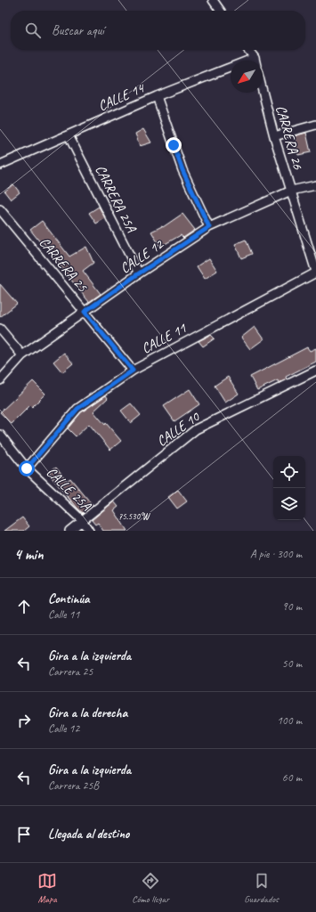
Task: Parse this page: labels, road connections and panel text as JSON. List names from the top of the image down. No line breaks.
{"streets":{"street":["CALLE 14","CARRERA 26","CARRERA 25A","CALLE 12","CARRERA 25","CALLE 11","CALLE 10","CALLE 25A"]},"crossings":[["CALLE 14","CARRERA 25A"],["CARRERA 26","CALLE 12"],["CARRERA 26","CALLE 11"],["CARRERA 25A","CALLE 12"],["CALLE 12","CARRERA 25"],["CARRERA 25","CALLE 11"],["CALLE 11","CALLE 25A"],["CALLE 10","CALLE 25A"]],"north":"bottom left","page":{"search":"Buscar aquí","heading":["4 min","A pie · 300 m"],"list":[["Continúa","Calle 11","90 m"],["Gira a la izquierda","Carrera 25","50 m"],["Gira a la derecha","Calle 12","100 m"],["Gira a la izquierda","Carrera 25B","60 m"],"Llegada al destino"],"nav":["Mapa","Cómo llegar","Guardados"]},"coordinates":["75.530°W"]}
